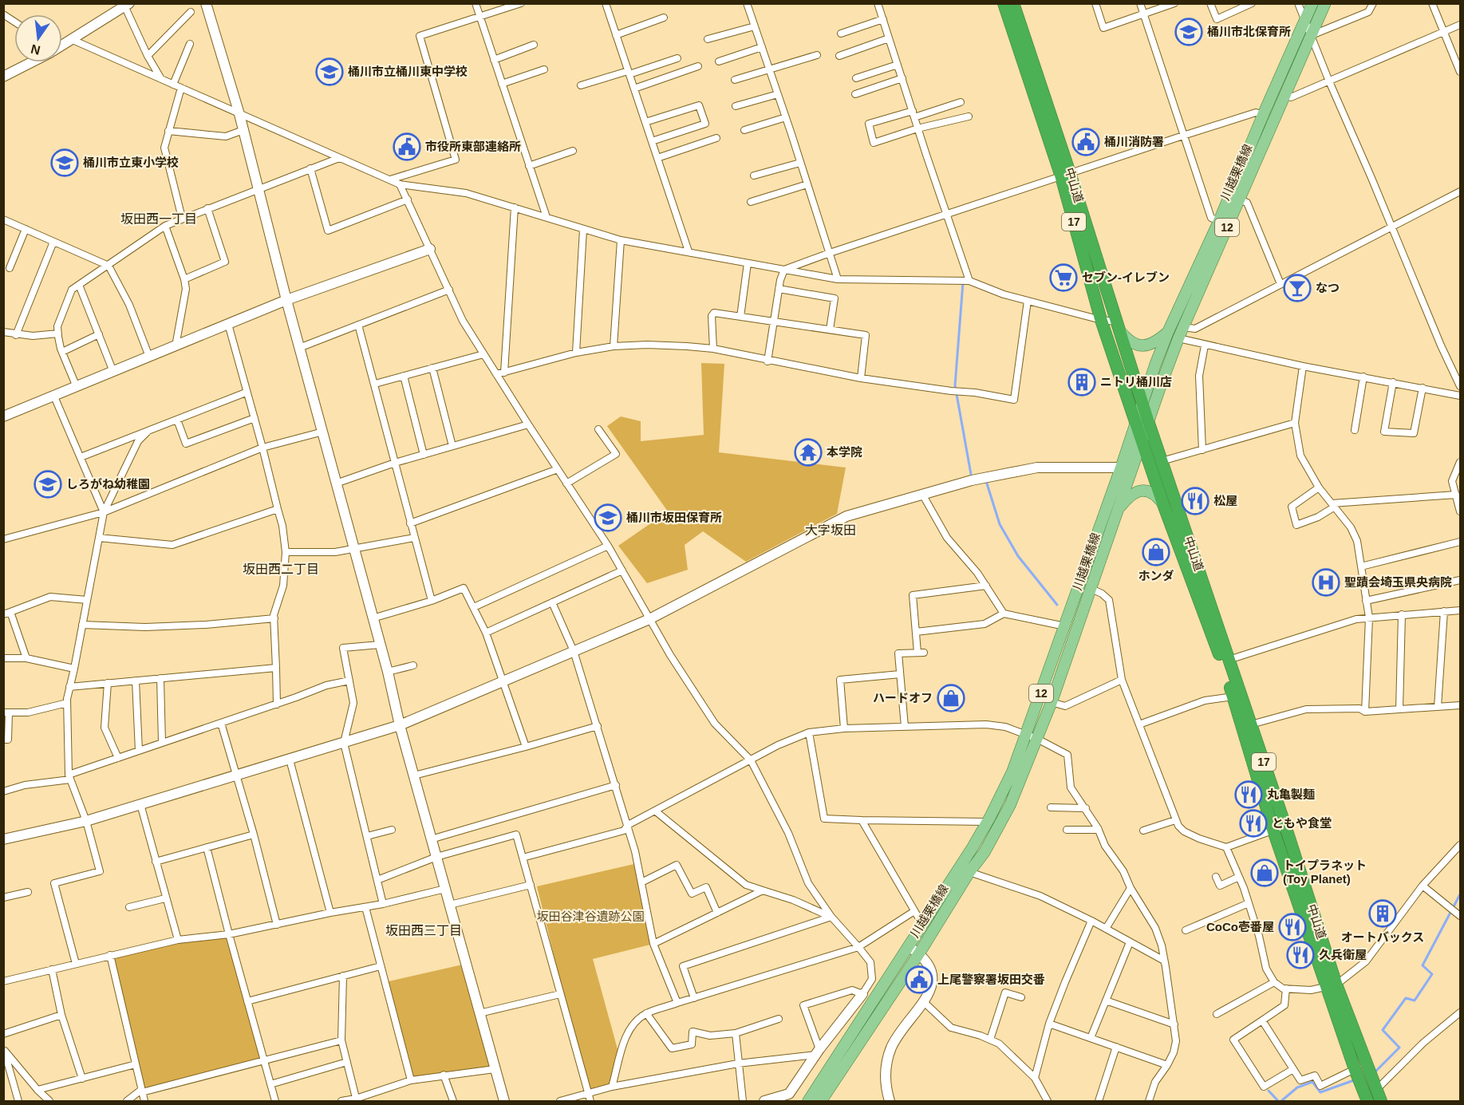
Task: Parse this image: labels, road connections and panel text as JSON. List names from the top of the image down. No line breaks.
{"streets":{"highway":["中山道","17"],"main road":["川越栗橋線","12"]},"crossings":[["川越栗橋線","中山道"]],"districts":["坂田西一丁目","大字坂田","坂田西二丁目","坂田西三丁目"],"parks":["坂田谷津谷遺跡公園"],"places":{"school or university":["桶川市北保育所","桶川市立桶川東中学校","桶川市立東小学校","しろがね幼稚園","桶川市坂田保育所"],"public building":["桶川消防署","市役所東部連絡所","上尾警察署坂田交番"],"supermarket":["セブン-イレブン"],"bar":["なつ"],"building":["ニトリ桶川店","オートバックス"],"temple":["本学院"],"restaurant":["松屋","丸亀製麺","ともや食堂","CoCo壱番屋","久兵衛屋"],"shop":["ホンダ","ハードオフ","トイプラネット (Toy Planet)"],"hospital":["聖蹟会埼玉県央病院"]},"north":"bottom"}
